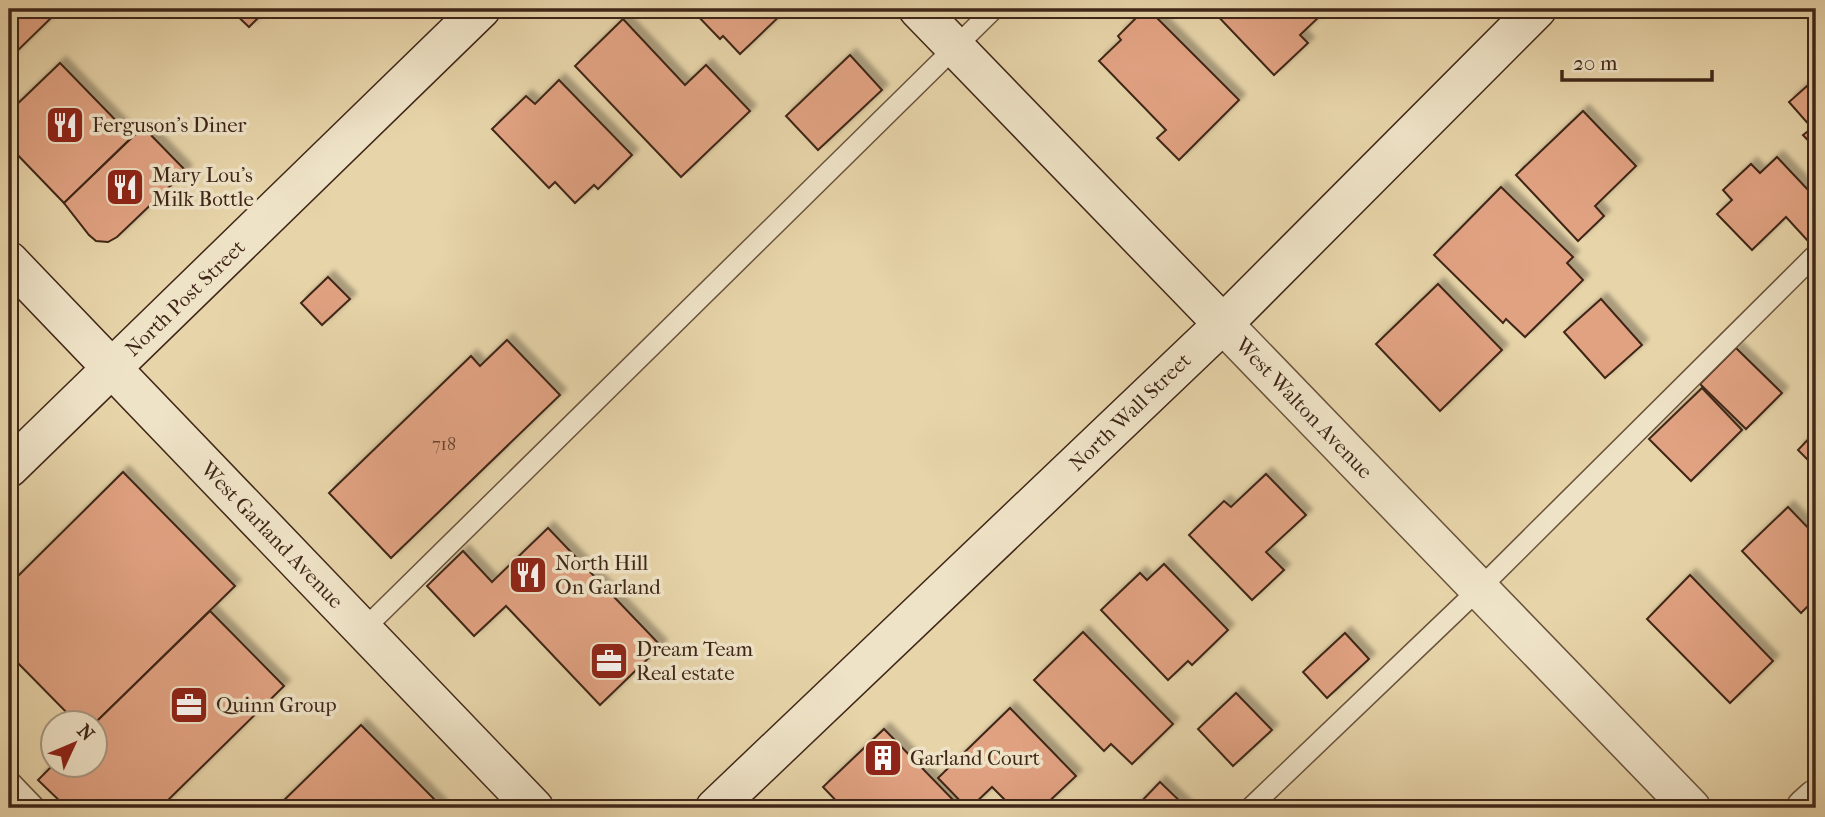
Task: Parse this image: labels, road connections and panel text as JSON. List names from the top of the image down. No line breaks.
{"streets":{"street":["North Post Street","West Walton Avenue","North Wall Street","West Garland Avenue"]},"crossings":[["North Post Street","West Garland Avenue"],["West Walton Avenue","North Wall Street"]],"places":{"restaurant":["Ferguson's Diner","Mary Lou's Milk Bottle","North Hill On Garland"],"office":["Dream Team Real estate","Quinn Group"],"building":["Garland Court"]},"house_numbers":["718"],"scale_bar":"20 m","north":"top right"}
